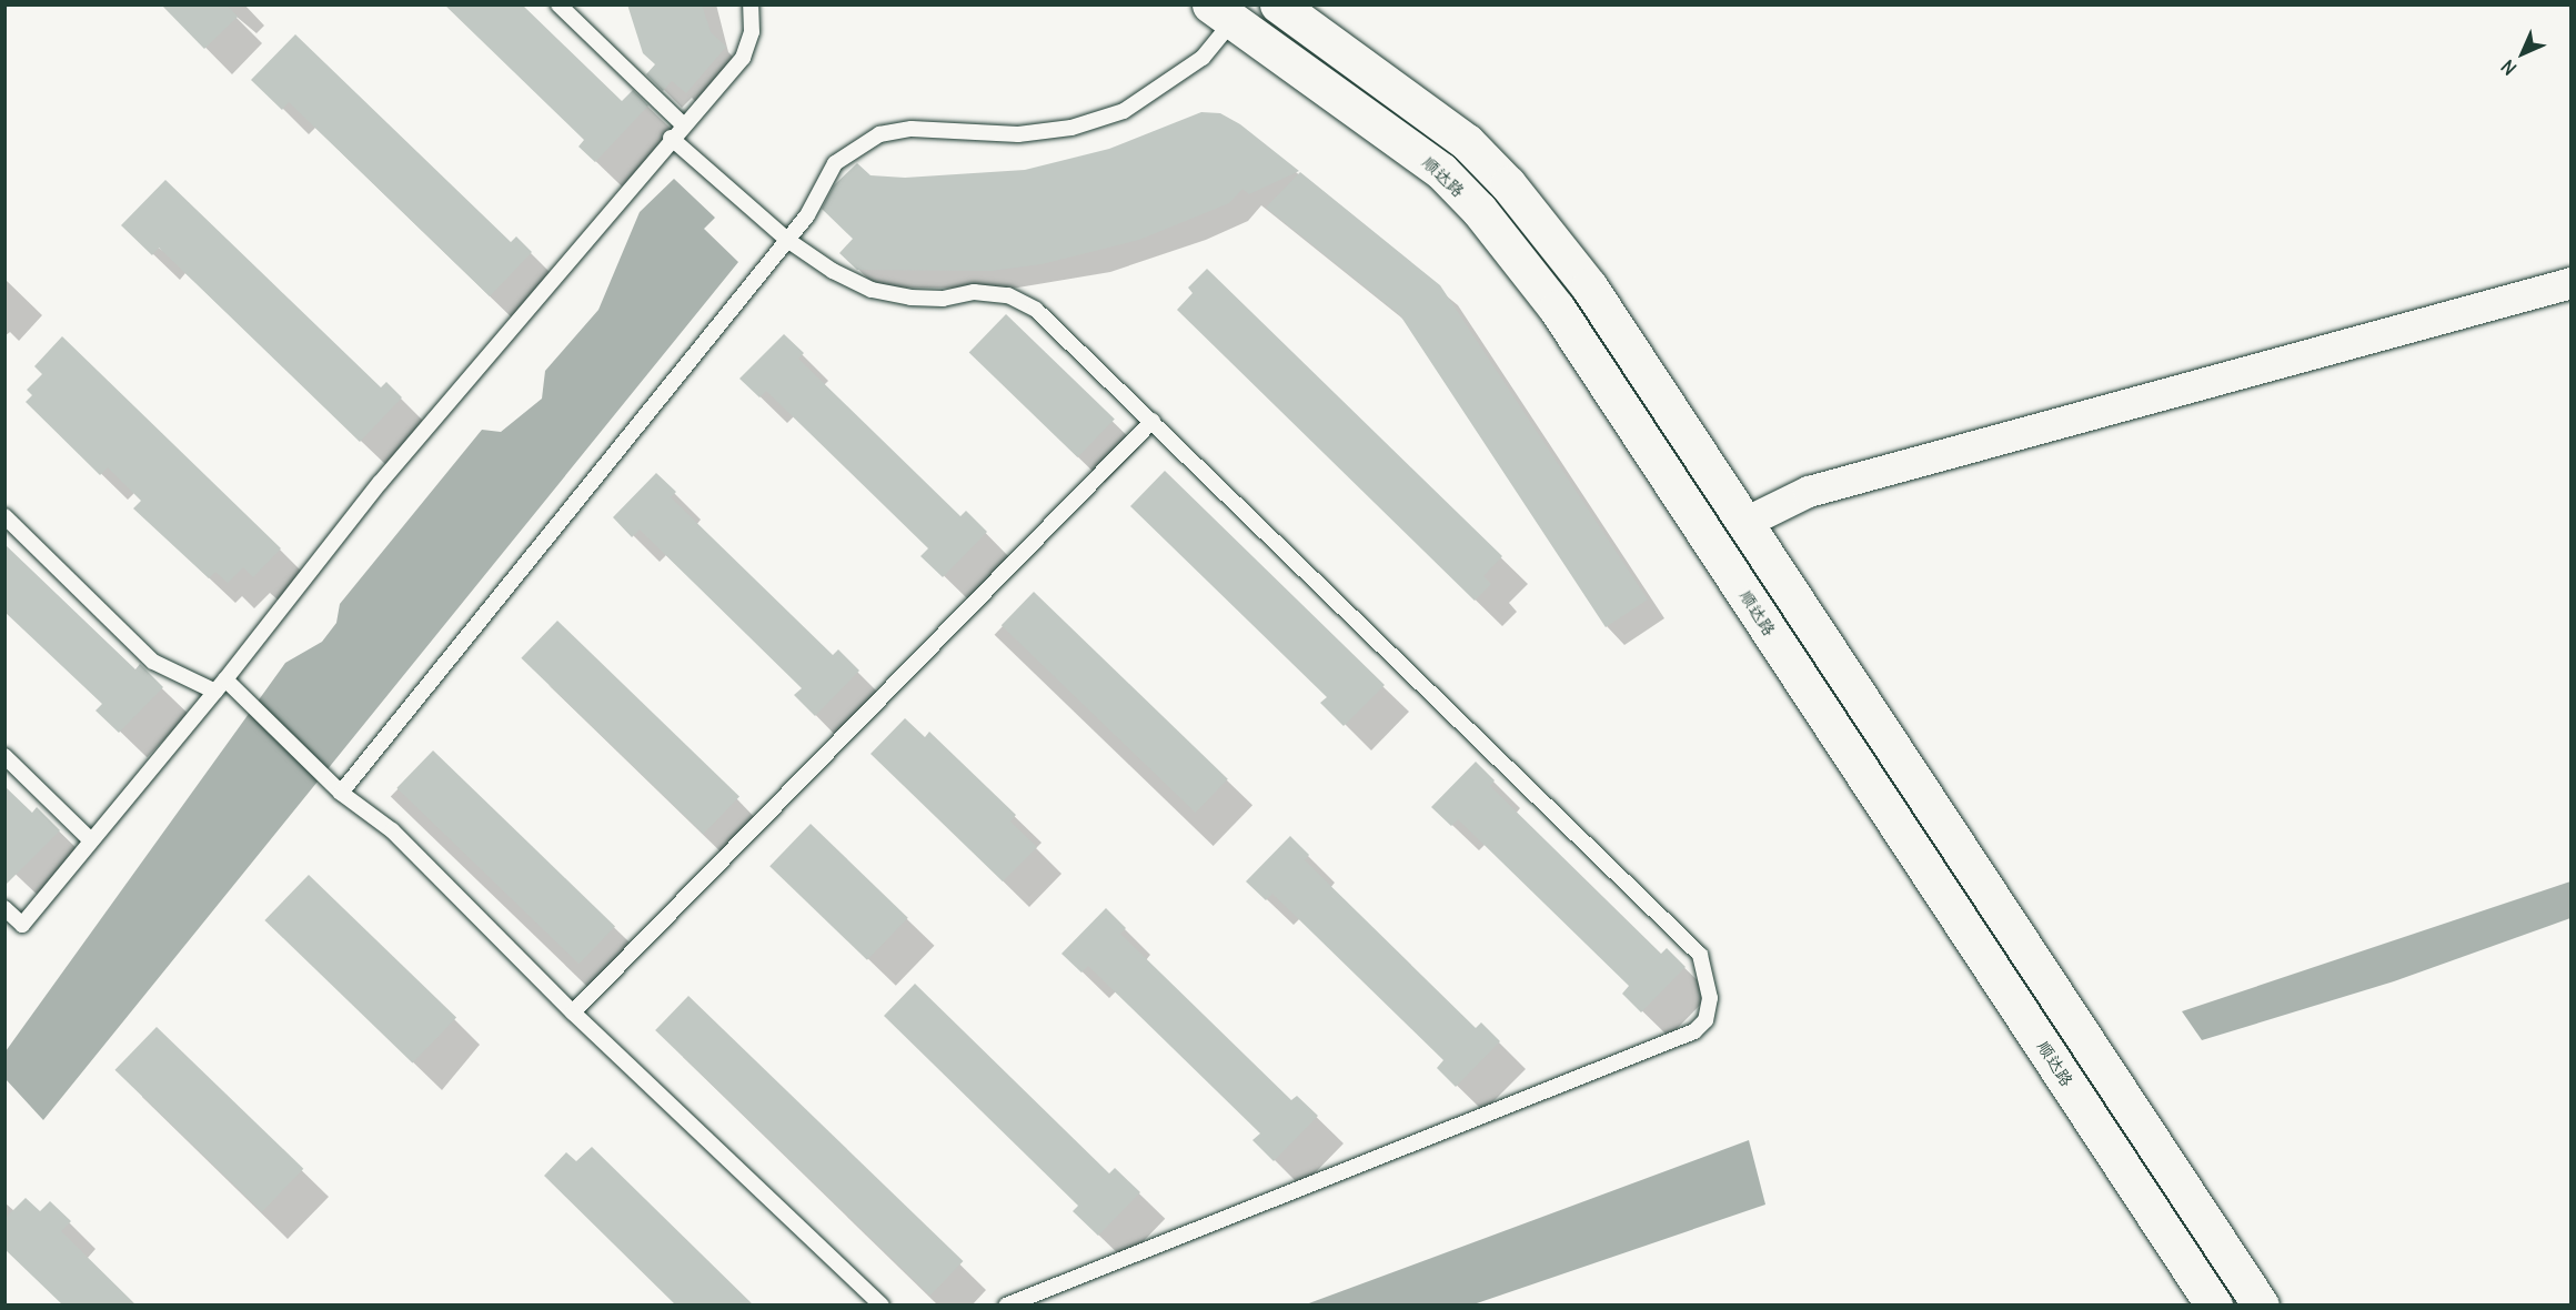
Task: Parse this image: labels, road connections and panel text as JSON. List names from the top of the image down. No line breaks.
{"streets":{"main road":["顺达路"]},"north":"bottom left"}
